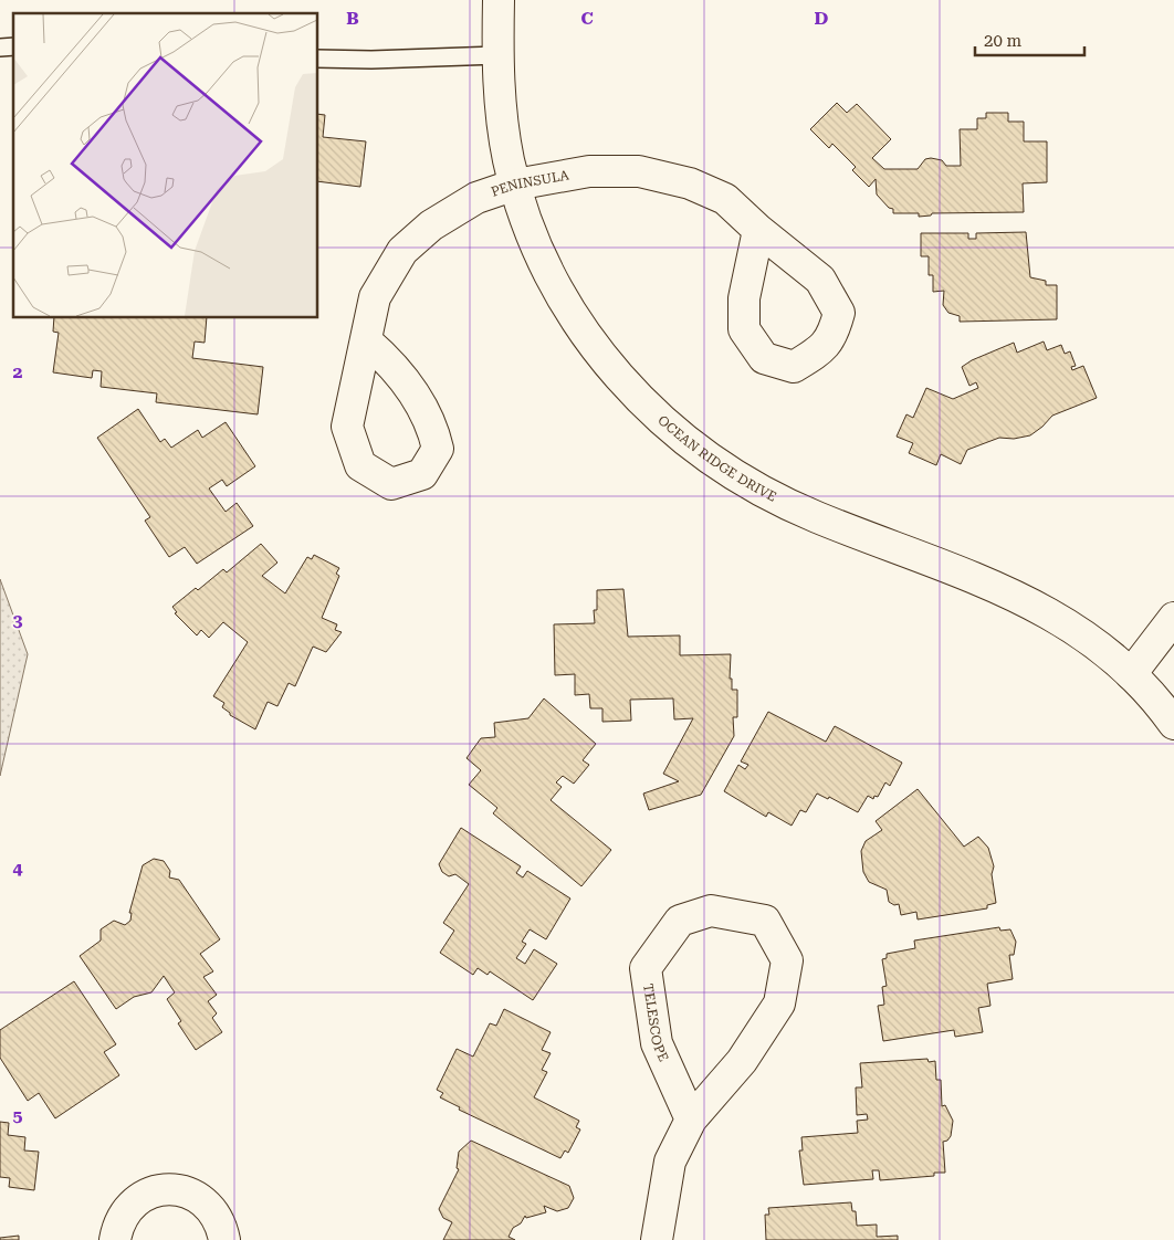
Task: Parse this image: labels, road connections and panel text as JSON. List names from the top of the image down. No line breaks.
{"streets":{"street":["PENINSULA","OCEAN RIDGE DRIVE","TELESCOPE"]},"crossings":[["PENINSULA","OCEAN RIDGE DRIVE"]],"scale_bar":"20 m","grid":{"columns":["B","C","D"],"rows":["2","3","4","5"]}}
